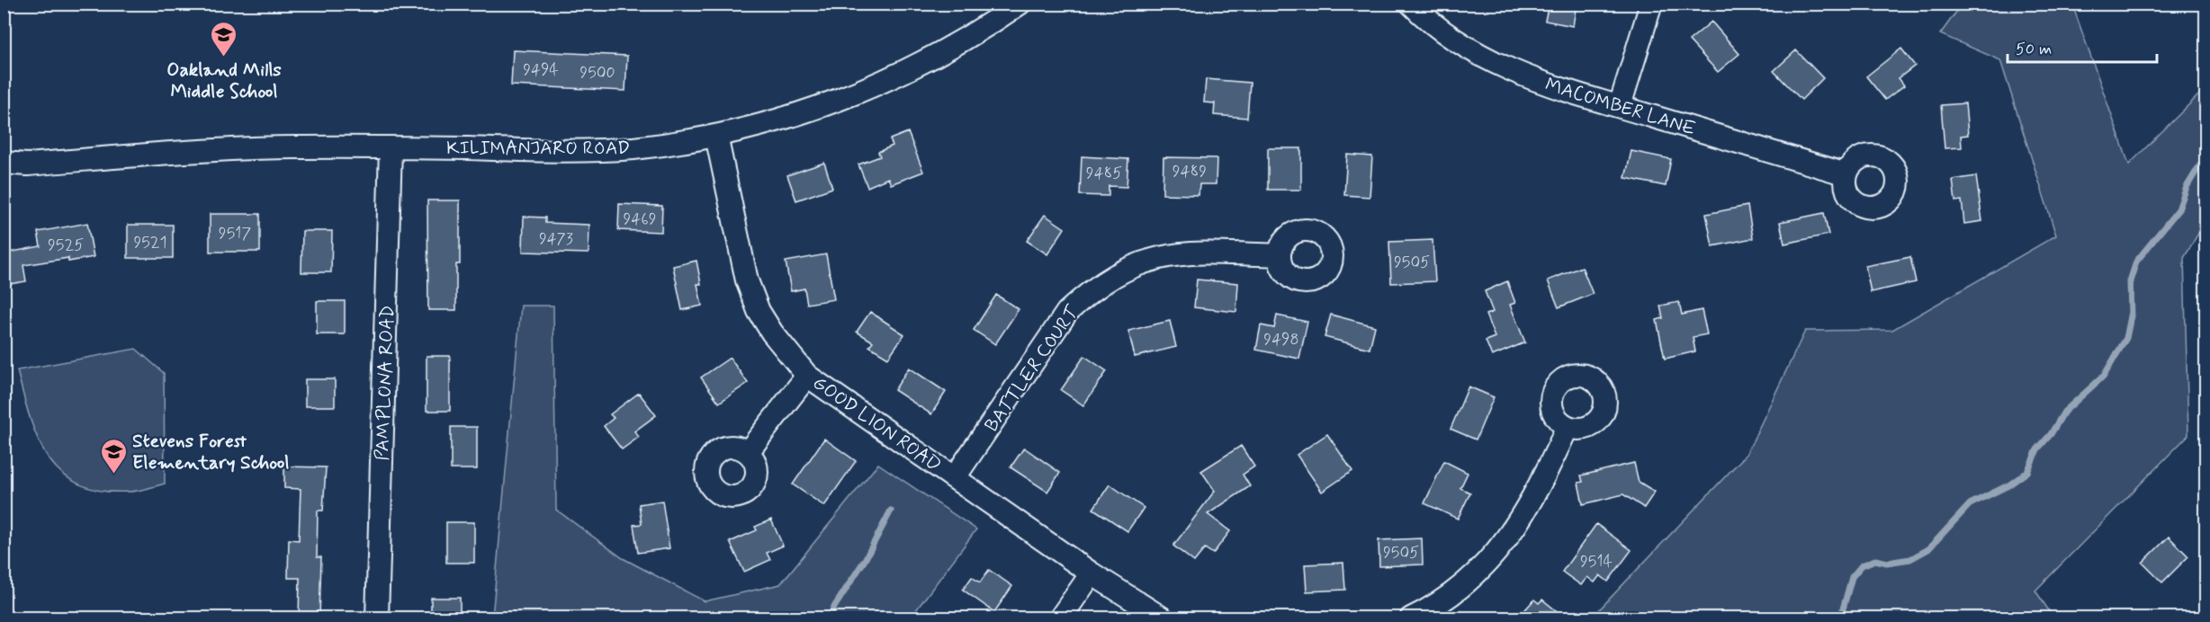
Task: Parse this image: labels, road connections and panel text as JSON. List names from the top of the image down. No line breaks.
{"streets":{"street":["MACOMBER LANE","KILIMANJARO ROAD","BATTLER COURT","PAMPLONA ROAD","GOOD LION ROAD"]},"crossings":[["KILIMANJARO ROAD","PAMPLONA ROAD"],["KILIMANJARO ROAD","GOOD LION ROAD"],["BATTLER COURT","GOOD LION ROAD"]],"places":{"school or university":["Oakland Mills Middle School","Stevens Forest Elementary School"]},"house_numbers":["9494","9500","9489","9485","9469","9517","9473","9521","9525","9505","9498","9505","9514"],"scale_bar":"50 m"}
